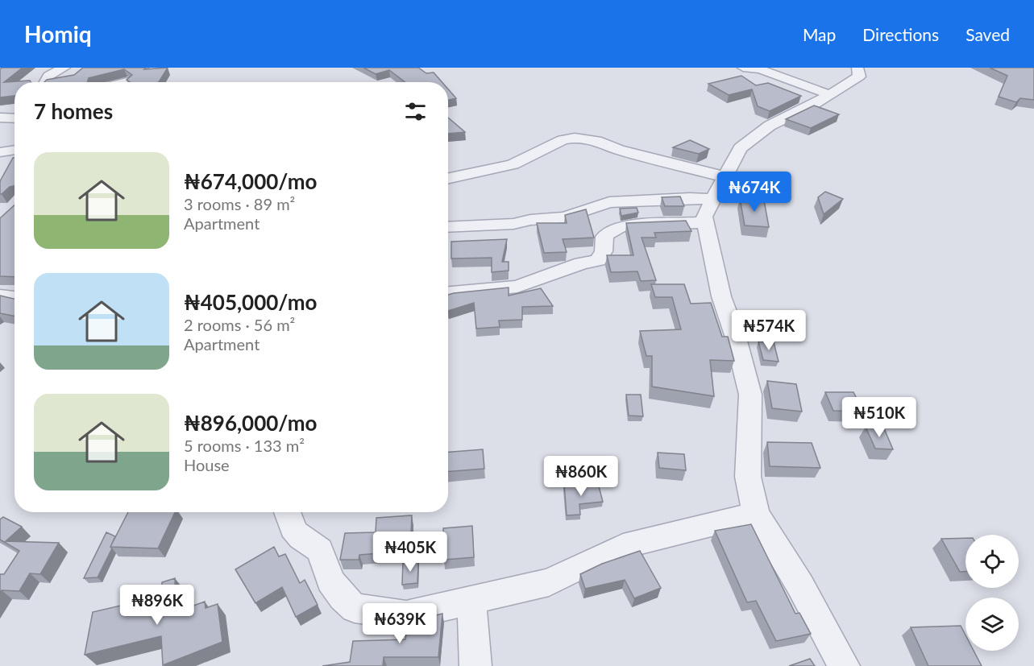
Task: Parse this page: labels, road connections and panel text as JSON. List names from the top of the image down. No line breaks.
{"page":{"header":"Homiq","nav":["Map","Directions","Saved"],"heading":"7 homes","list":[{"name":"₦674,000/mo","note":"3 rooms · 89 m² · Apartment"},{"name":"₦405,000/mo","note":"2 rooms · 56 m² · Apartment"},{"name":"₦896,000/mo","note":"5 rooms · 133 m² · House"}],"price":["₦674K","₦574K","₦510K","₦860K","₦405K","₦896K","₦639K"]}}
